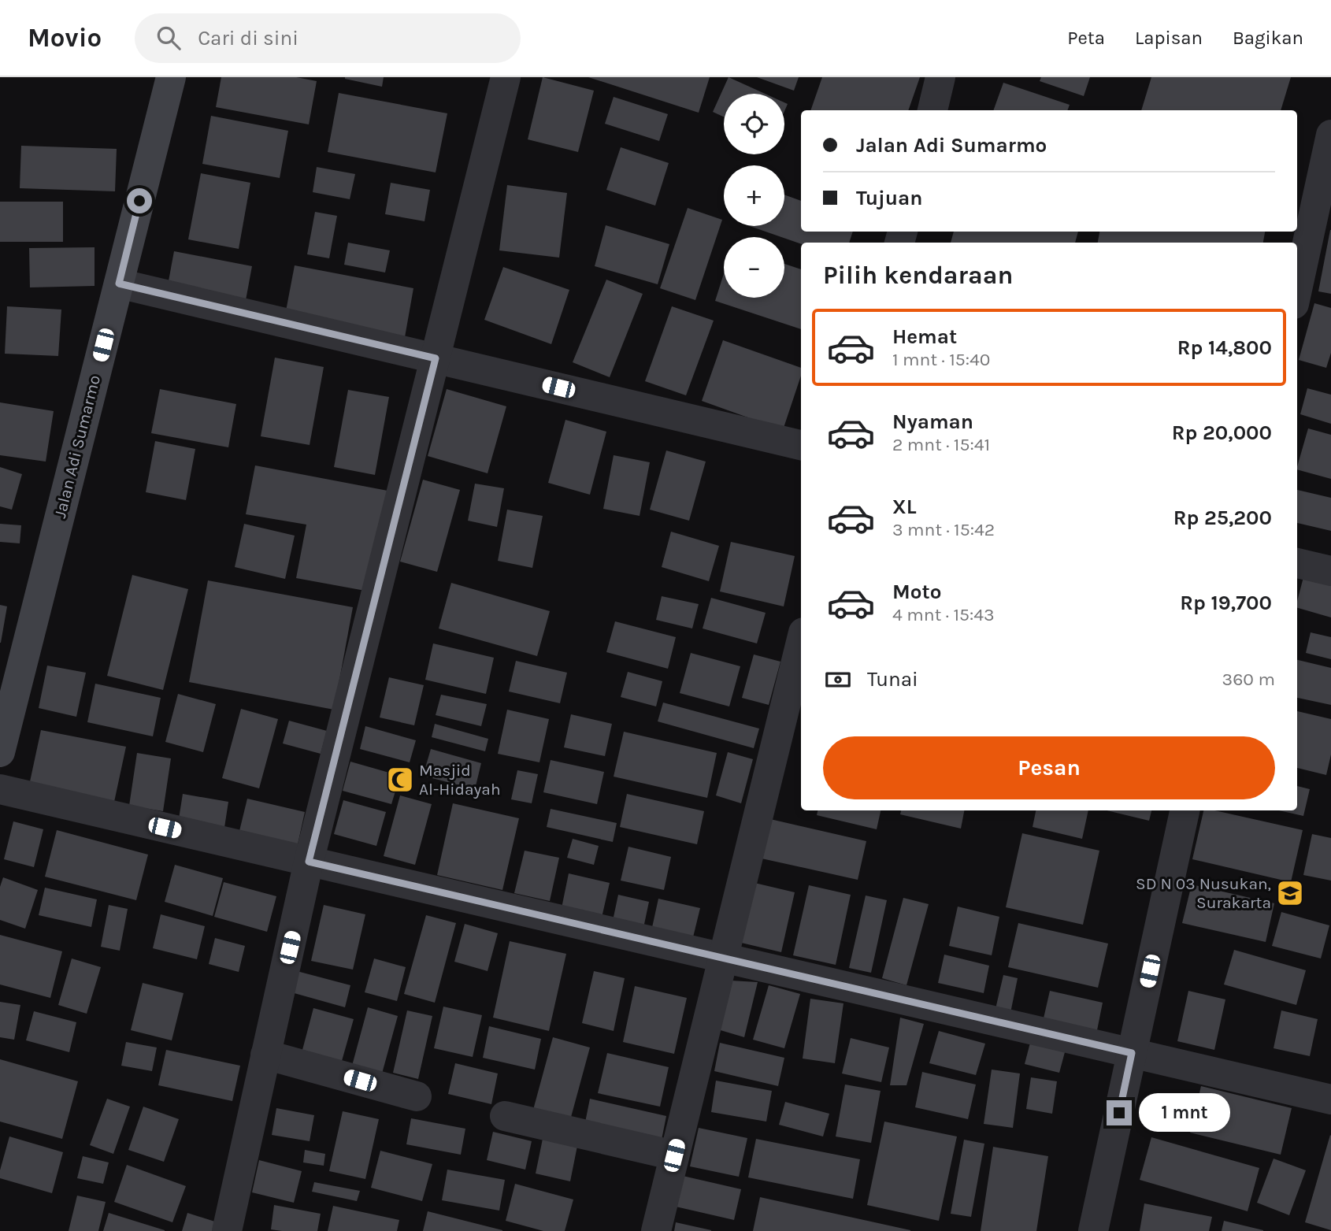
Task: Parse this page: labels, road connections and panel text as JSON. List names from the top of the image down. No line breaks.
{"streets":{"main road":["Jalan Adi Sumarmo"]},"places":{"mosque":["Masjid Al-Hidayah"],"school or university":["SD N 03 Nusukan, Surakarta"]},"page":{"header":"Movio","search":"Cari di sini","nav":["Peta","Lapisan","Bagikan"],"map_buttons":["+","−"],"banner":["Jalan Adi Sumarmo","Tujuan"],"heading":"Pilih kendaraan","list":[{"name":"Hemat","note":"1 mnt · 15:40","value":"Rp 14,800"},{"name":"Nyaman","note":"2 mnt · 15:41","value":"Rp 20,000"},{"name":"XL","note":"3 mnt · 15:42","value":"Rp 25,200"},{"name":"Moto","note":"4 mnt · 15:43","value":"Rp 19,700"}],"pay":["Tunai","360 m"],"buttons":"Pesan","bubble":"1 mnt"}}
